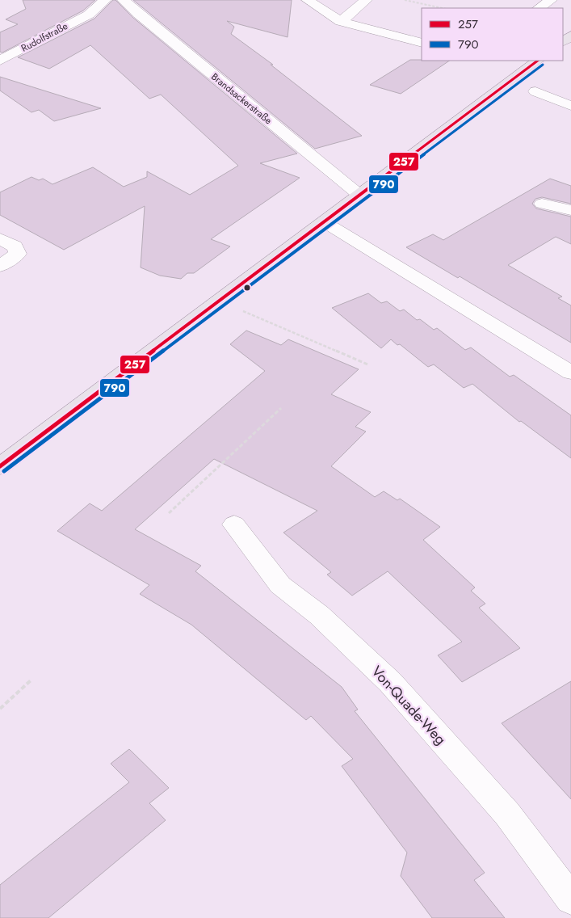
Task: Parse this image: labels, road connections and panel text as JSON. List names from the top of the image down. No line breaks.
{"streets":{"street":["Rudolfstraße","Brandsackerstraße","Von-Quade-Weg"]},"crossings":[["Rudolfstraße","Brandsackerstraße"]],"lines":["transit line 257","transit line 790"],"legend":["257","790"]}
